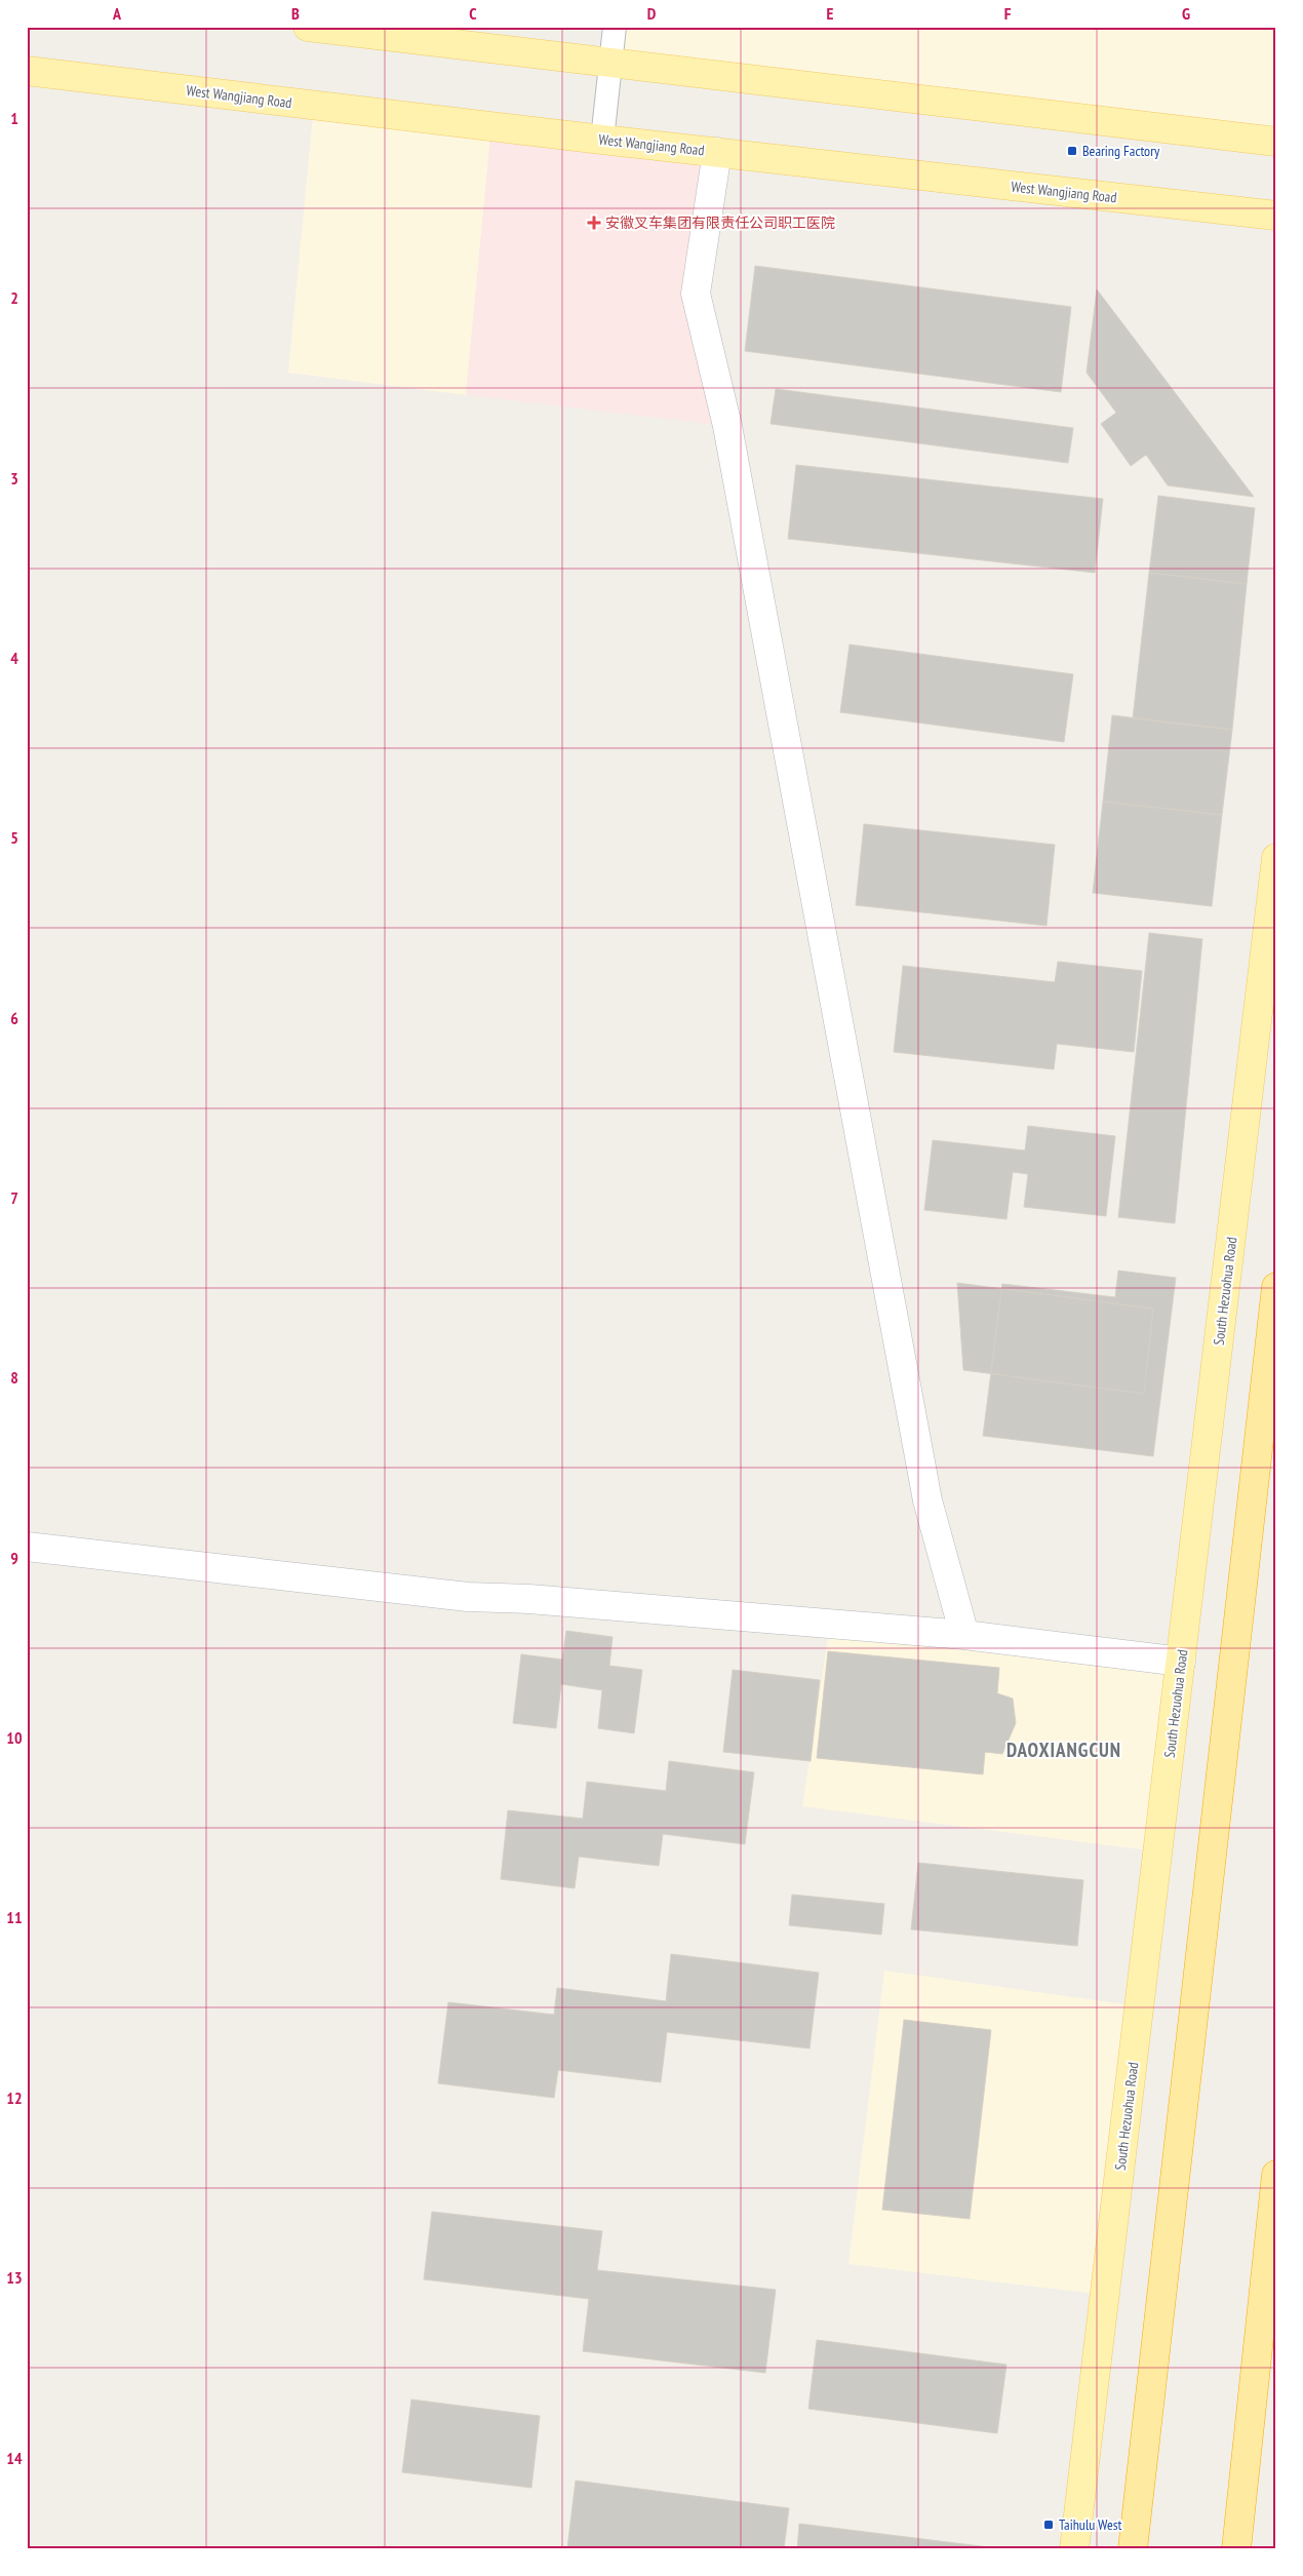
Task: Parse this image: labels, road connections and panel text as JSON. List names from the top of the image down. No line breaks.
{"streets":{"main road":["West Wangjiang Road","South Hezuohua Road"]},"districts":["DAOXIANGCUN"],"places":{"transit":["Bearing Factory","Taihulu West"],"health":["安徽叉车集团有限责任公司职工医院"]},"grid":{"columns":["A","B","C","D","E","F","G"],"rows":["1","2","3","4","5","6","7","8","9","10","11","12","13","14"]}}
